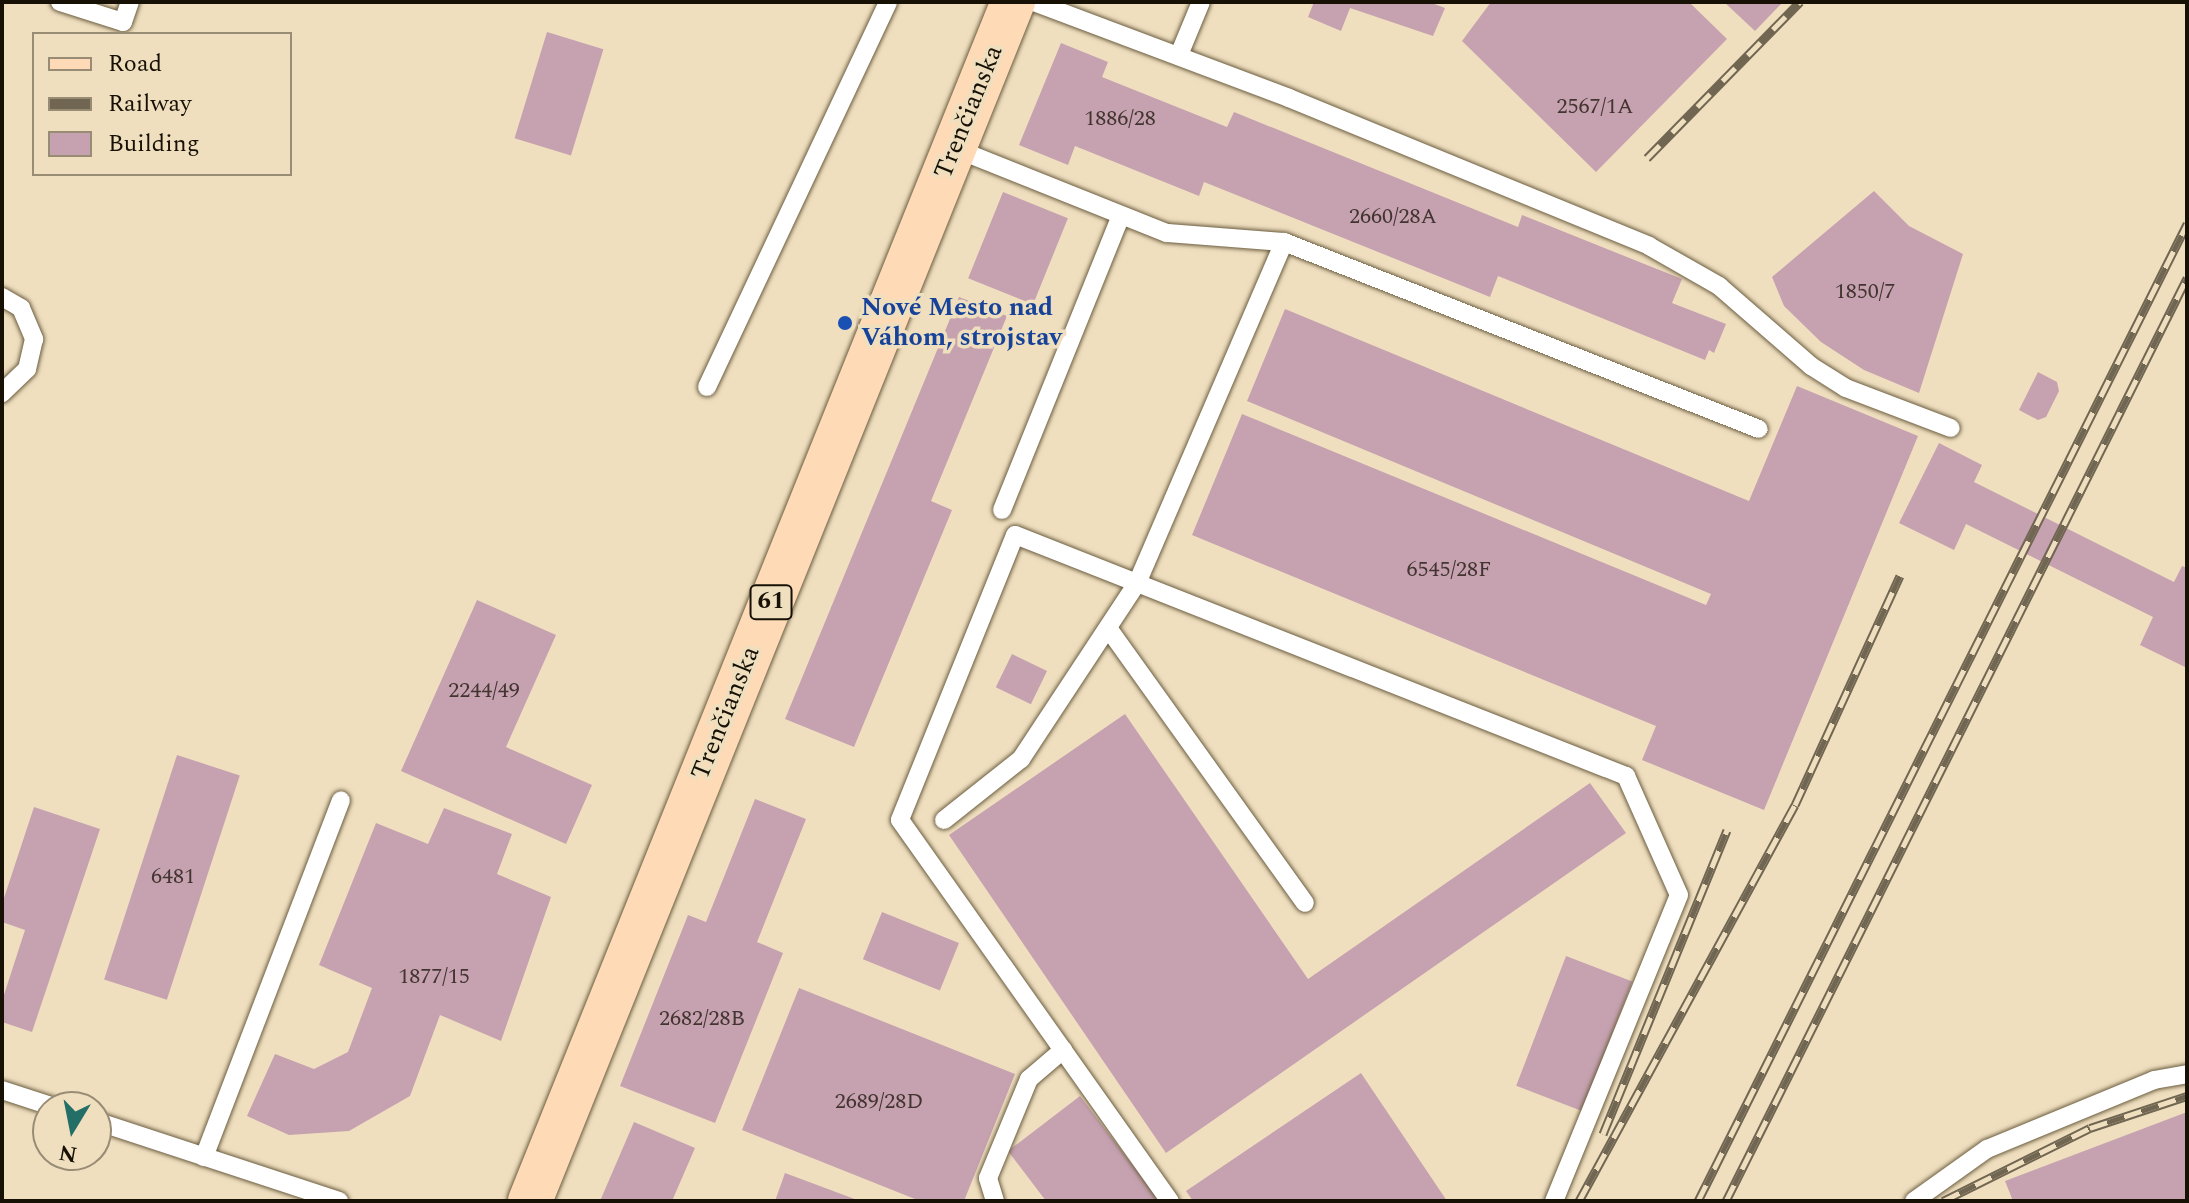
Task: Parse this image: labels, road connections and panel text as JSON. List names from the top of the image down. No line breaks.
{"streets":{"main road":["Trenčianska","61"]},"places":["Nové Mesto nad Váhom, strojstav"],"house_numbers":["2567/1A","1886/28","2660/28A","1850/7","6545/28F","2244/49","6481","1877/15","2682/28B","2689/28D"],"legend":["Road","Railway","Building"],"north":"bottom"}
